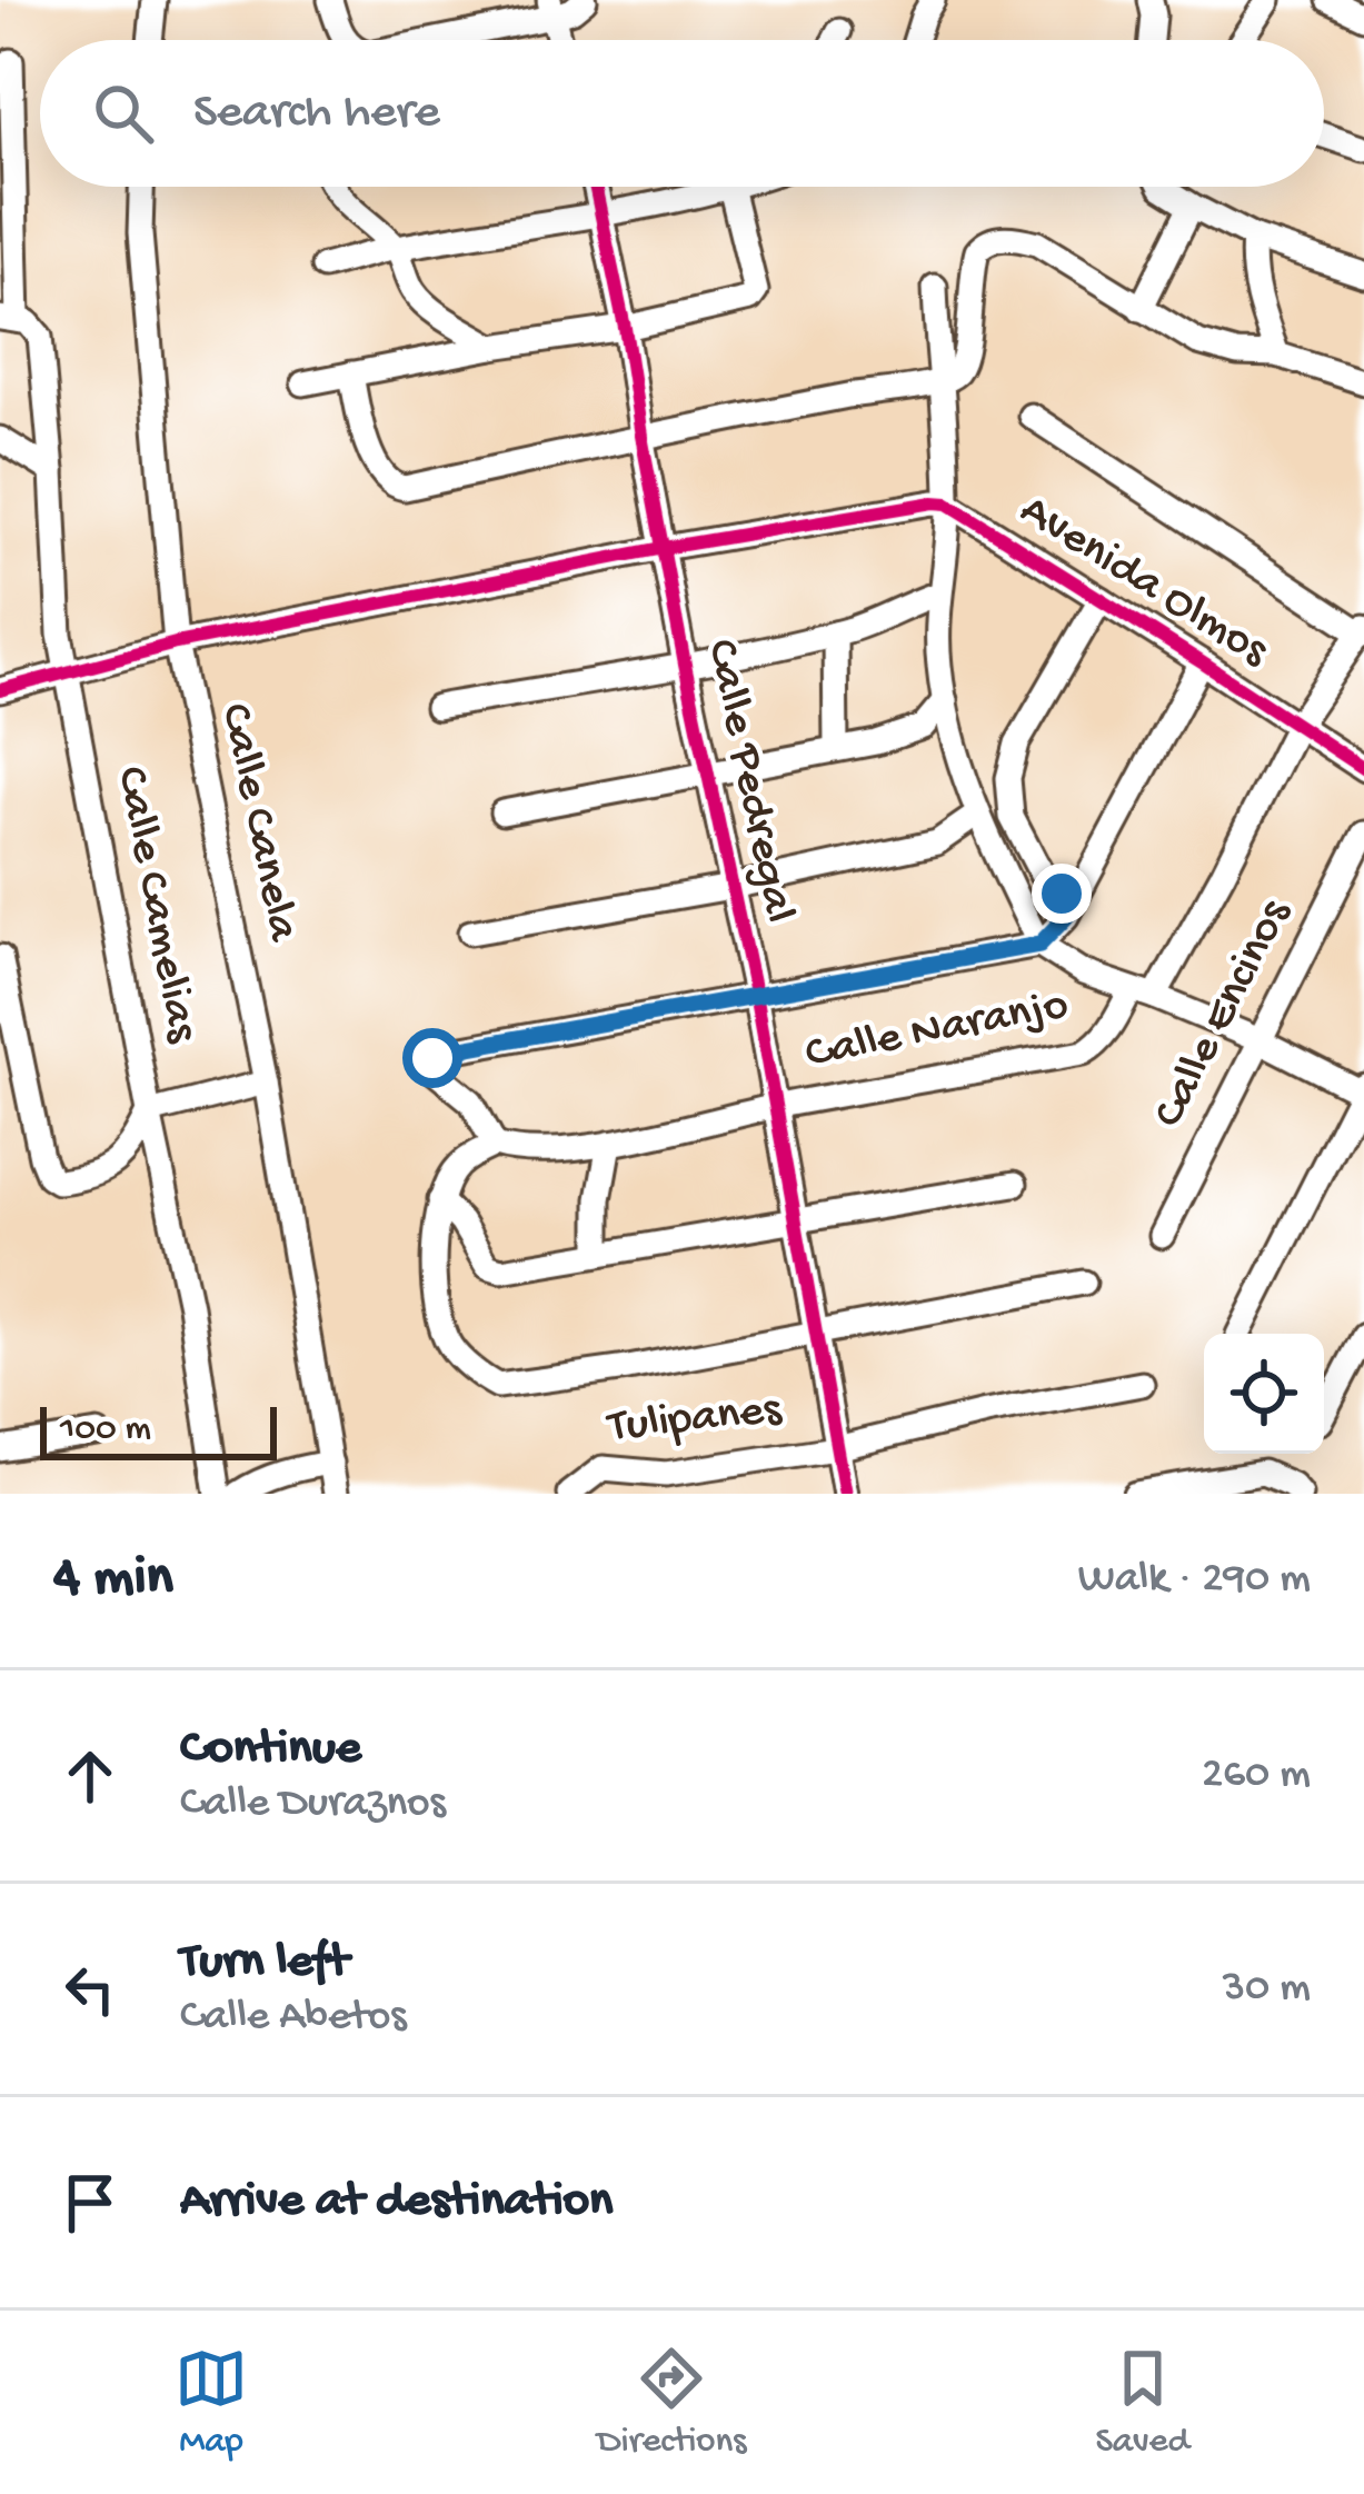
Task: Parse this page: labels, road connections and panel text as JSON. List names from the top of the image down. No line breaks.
{"streets":{"street":["Avenida Olmos","Calle Pedregal","Calle Canela","Calle Camelias","Calle Encinos","Calle Naranjo","Tulipanes"]},"crossings":[["Avenida Olmos","Calle Naranjo"],["Calle Pedregal","Calle Naranjo"],["Calle Pedregal","Tulipanes"]],"scale_bar":"100 m","page":{"search":"Search here","scale":"100 m","heading":["4 min","Walk · 290 m"],"list":[["Continue","Calle Duraznos","260 m"],["Turn left","Calle Abetos","30 m"],"Arrive at destination"],"nav":["Map","Directions","Saved"]}}
